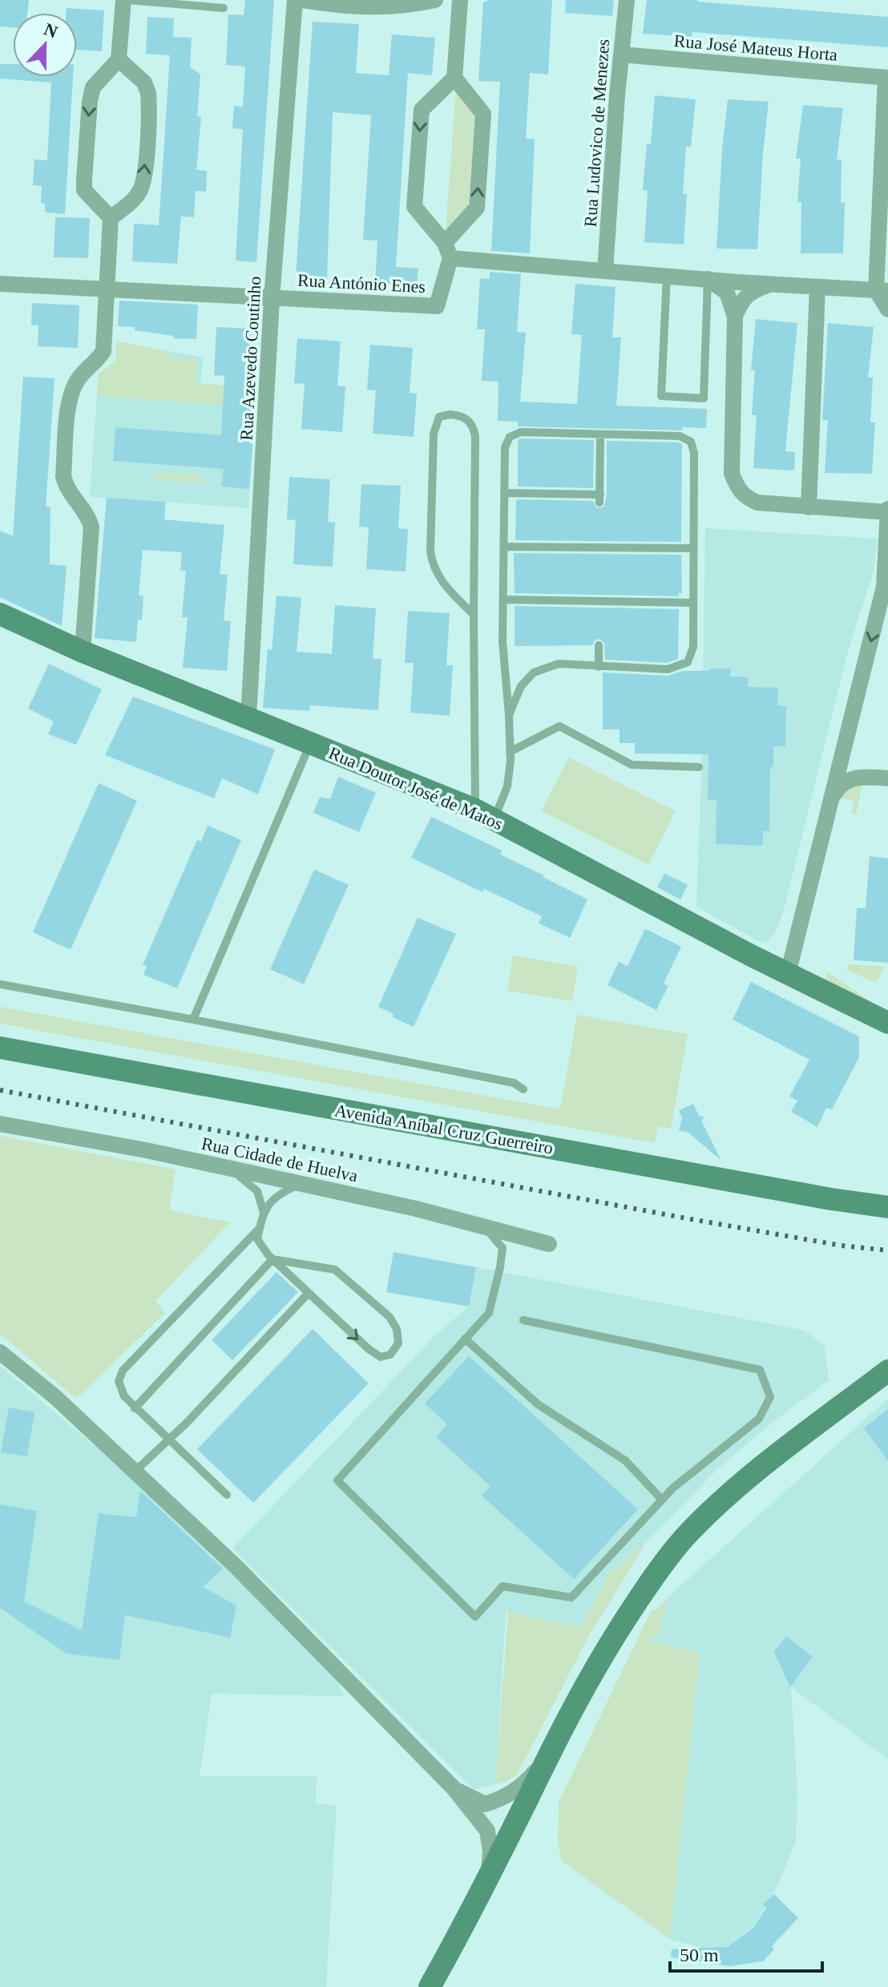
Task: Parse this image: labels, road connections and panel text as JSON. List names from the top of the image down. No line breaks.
{"streets":{"street":["Rua José Mateus Horta","Rua Ludovico de Menezes","Rua António Enes","Rua Azevedo Coutinho","Rua Doutor José de Matos","Avenida Aníbal Cruz Guerreiro","Rua Cidade de Huelva"]},"crossings":[["Rua José Mateus Horta","Rua Ludovico de Menezes"],["Rua António Enes","Rua Azevedo Coutinho"],["Rua Azevedo Coutinho","Rua Doutor José de Matos"]],"scale_bar":"50 m","north":"top"}
